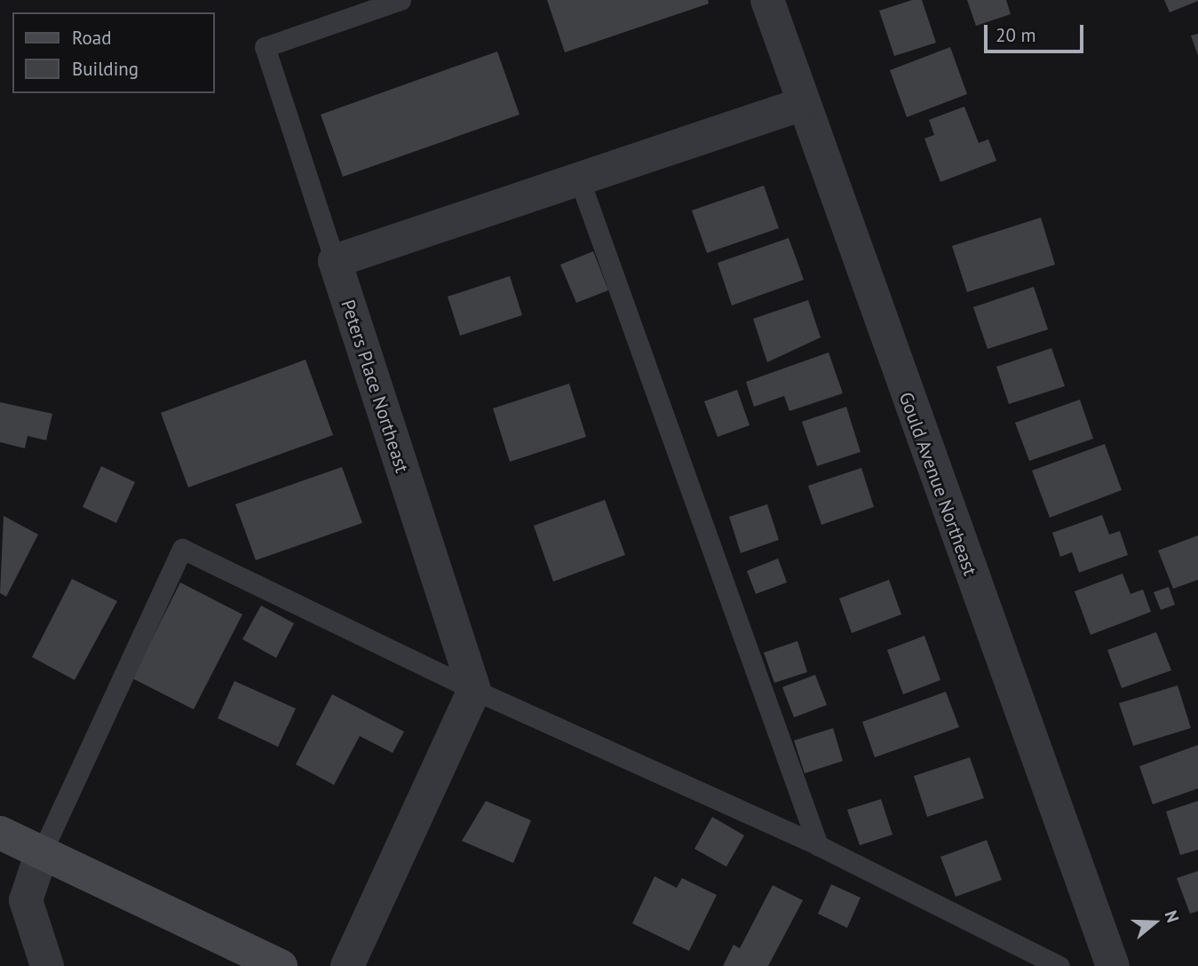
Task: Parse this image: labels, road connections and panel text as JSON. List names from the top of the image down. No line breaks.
{"streets":{"street":["Peters Place Northeast","Gould Avenue Northeast"]},"legend":["Road","Building"],"scale_bar":"20 m","north":"right"}
